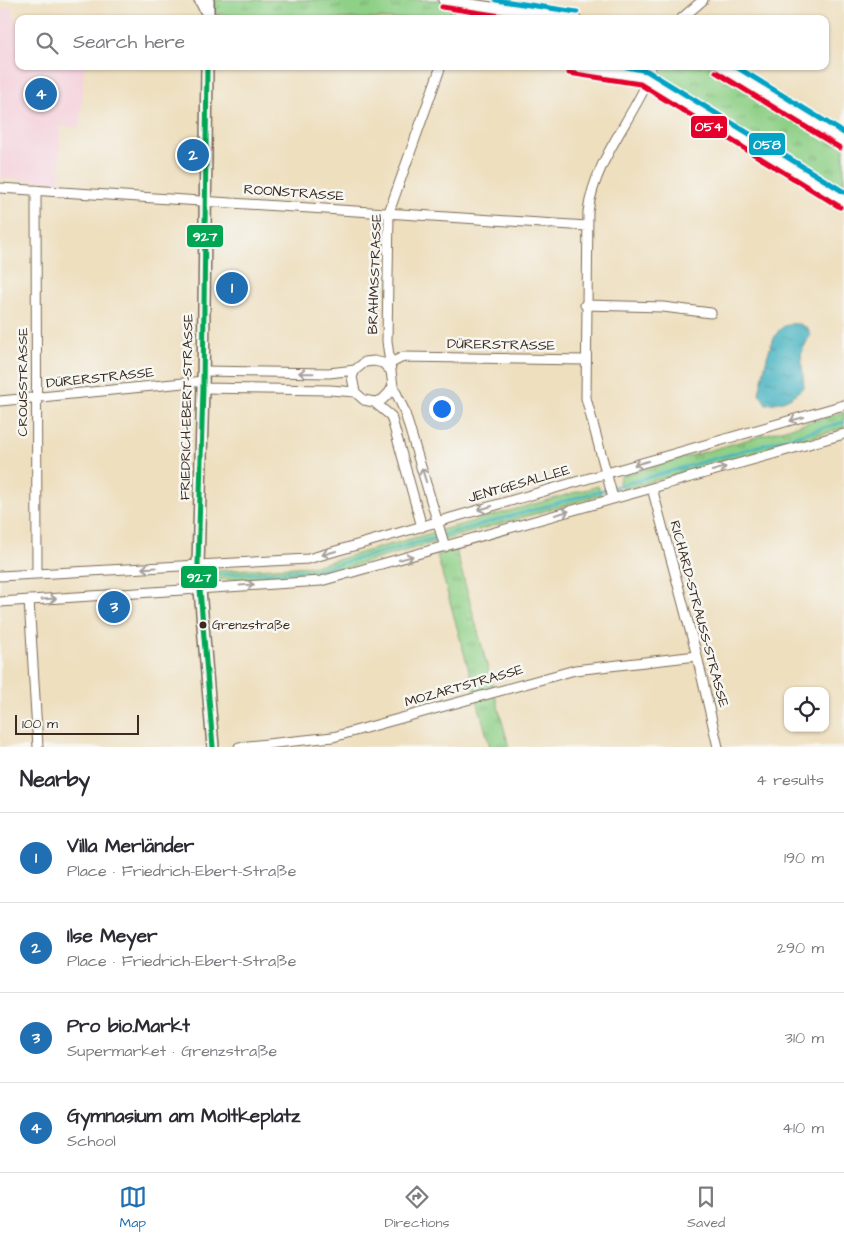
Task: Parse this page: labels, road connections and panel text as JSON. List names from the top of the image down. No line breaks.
{"streets":{"street":["ROONSTRASSE","BRAHMSSTRASSE","DÜRERSTRASSE","CROUSSTRASSE","FRIEDRICH-EBERT-STRASSE","JENTGESALLEE","RICHARD-STRAUSS-STRASSE","MOZARTSTRASSE"]},"crossings":[["ROONSTRASSE","BRAHMSSTRASSE"],["ROONSTRASSE","CROUSSTRASSE"],["ROONSTRASSE","FRIEDRICH-EBERT-STRASSE"],["BRAHMSSTRASSE","DÜRERSTRASSE"],["DÜRERSTRASSE","CROUSSTRASSE"],["DÜRERSTRASSE","FRIEDRICH-EBERT-STRASSE"],["FRIEDRICH-EBERT-STRASSE","JENTGESALLEE"],["RICHARD-STRAUSS-STRASSE","MOZARTSTRASSE"]],"places":["Grenzstraße"],"lines":["transit line 058","transit line 054","transit line 927"],"scale_bar":"100 m","page":{"search":"Search here","pins":["4","2","1","3"],"scale":"100 m","heading":["Nearby","4 results"],"list":[{"mark":"1","name":"Villa Merländer","note":"Place · Friedrich-Ebert-Straße","value":"190 m"},{"mark":"2","name":"Ilse Meyer","note":"Place · Friedrich-Ebert-Straße","value":"290 m"},{"mark":"3","name":"Pro bio.Markt","note":"Supermarket · Grenzstraße","value":"310 m"},{"mark":"4","name":"Gymnasium am Moltkeplatz","note":"School","value":"410 m"}],"nav":["Map","Directions","Saved"]}}
